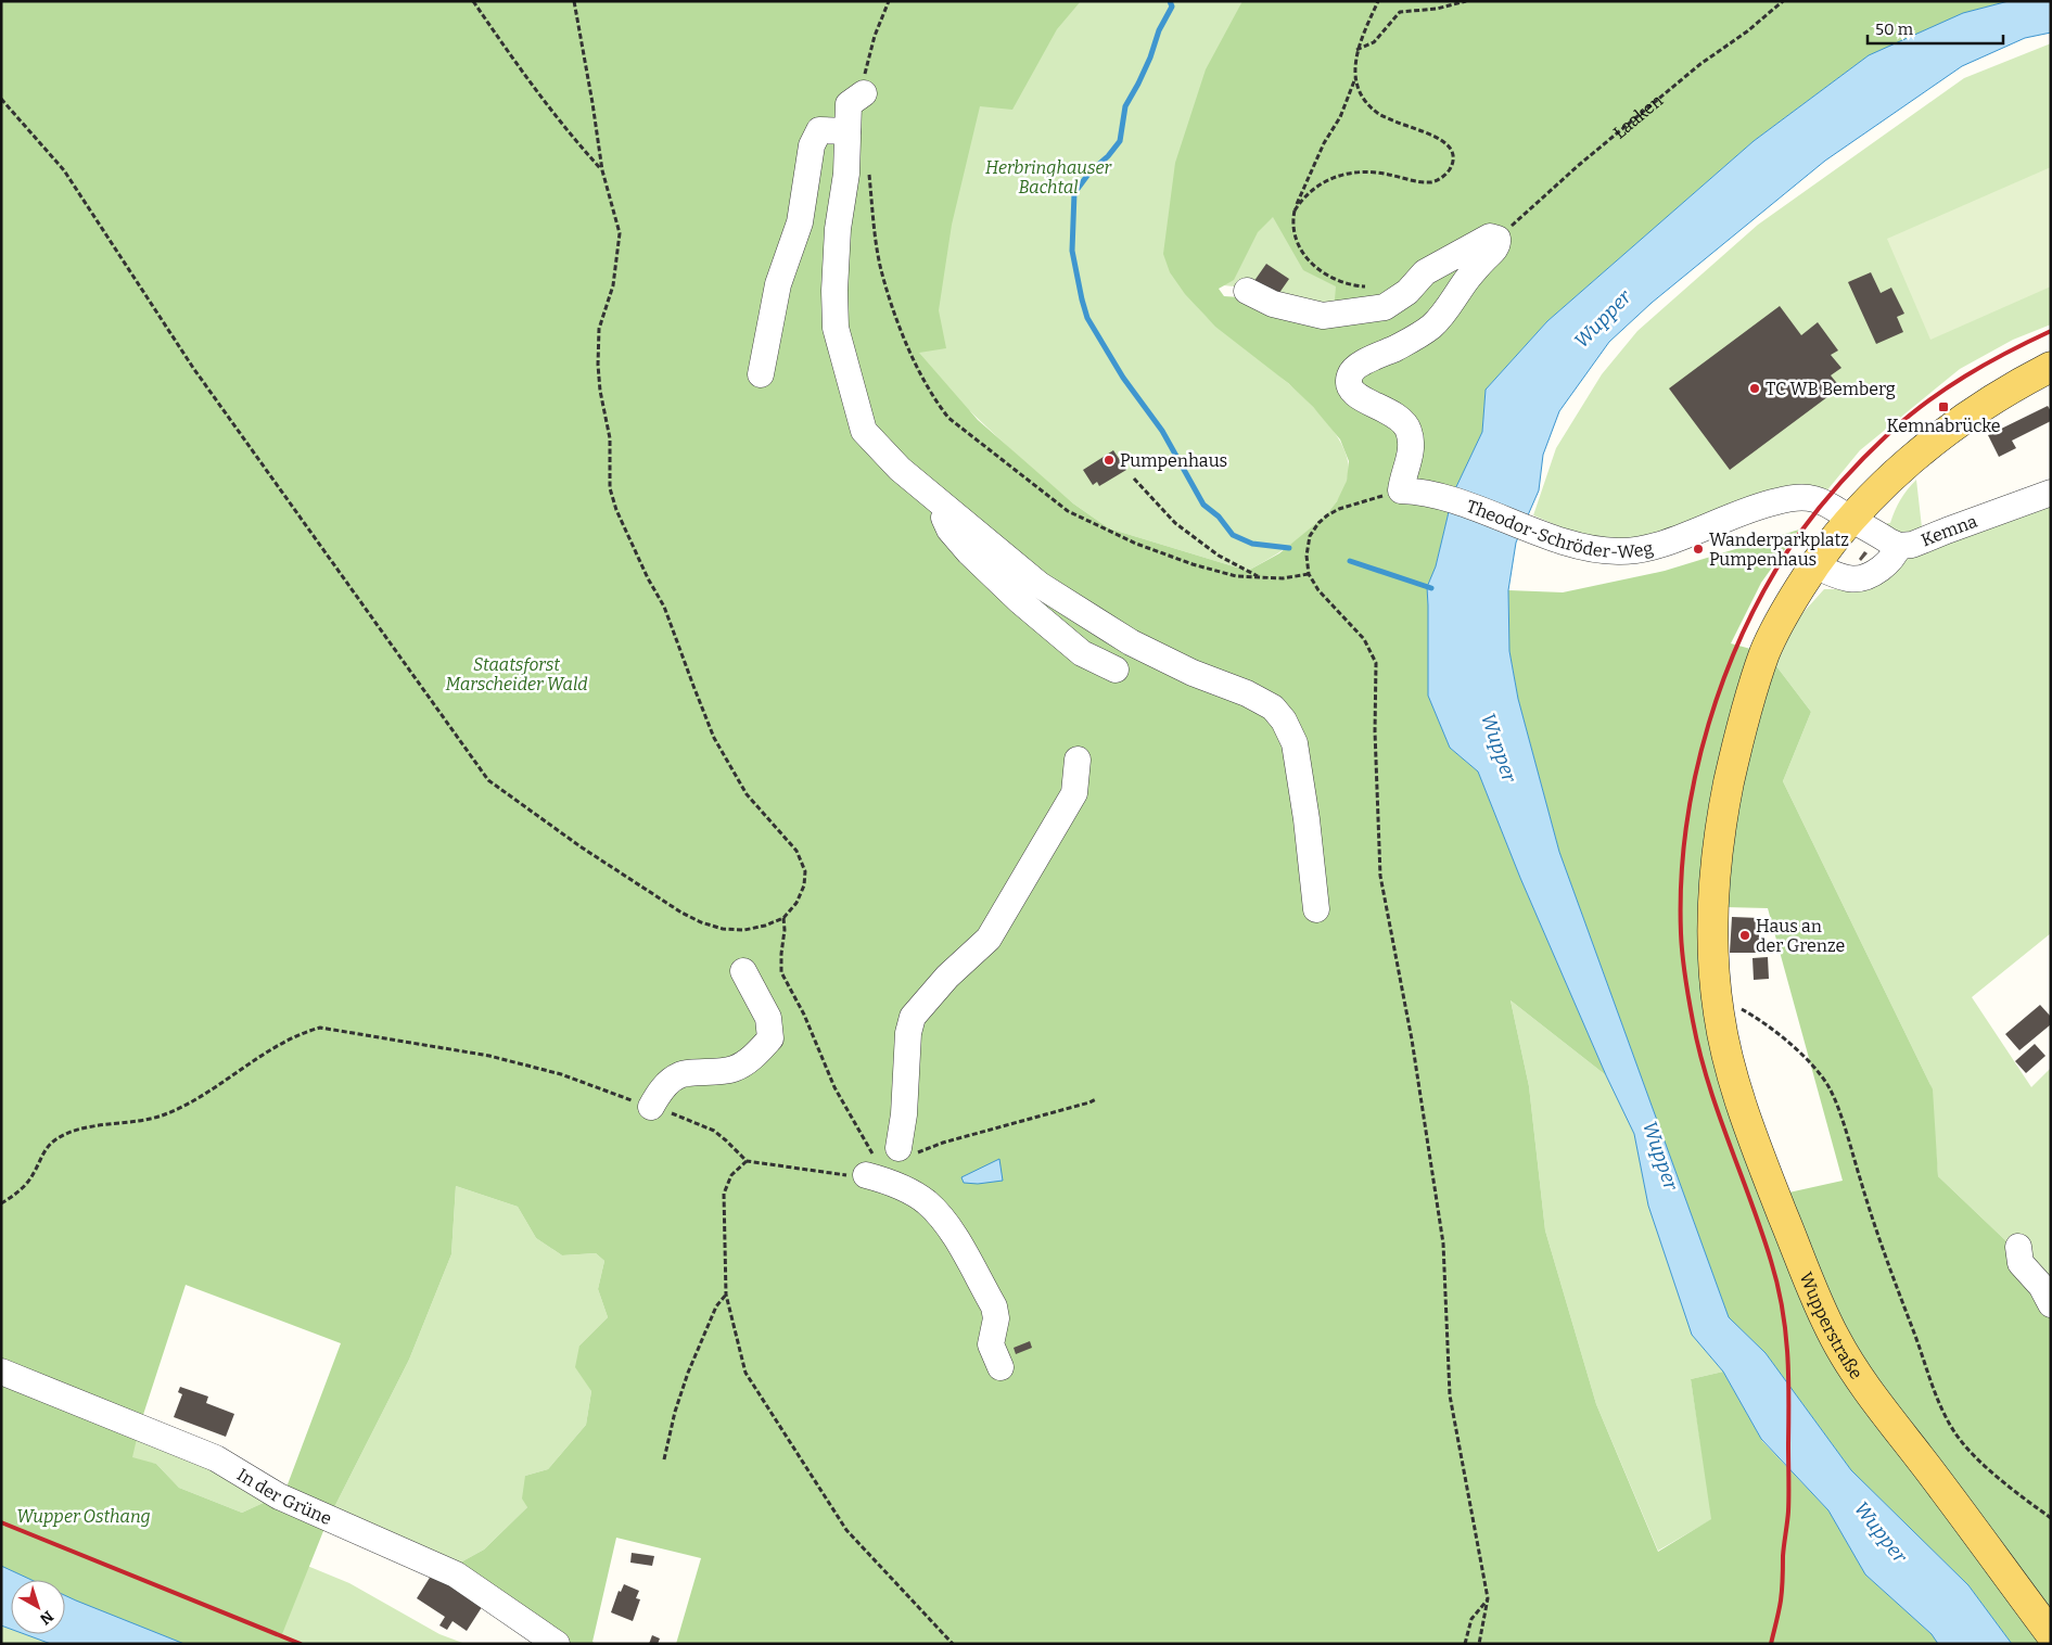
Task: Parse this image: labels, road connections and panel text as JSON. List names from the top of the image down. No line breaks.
{"streets":{"main road":["Wupperstraße"],"street":["Theodor-Schröder-Weg","Kemna","In der Grüne"],"path":["Laaken"]},"crossings":[["Theodor-Schröder-Weg","Kemna"],["Theodor-Schröder-Weg","Wupperstraße"],["Kemna","Wupperstraße"]],"water":["Wupper"],"parks":["Herbringhauser Bachtal","Staatsforst Marscheider Wald","Wupper Osthang"],"places":{"other":["TC WB Bemberg","Pumpenhaus","Wanderparkplatz Pumpenhaus","Haus an der Grenze"],"transit":["Kemnabrücke"]},"scale_bar":"50 m","north":"bottom right"}
